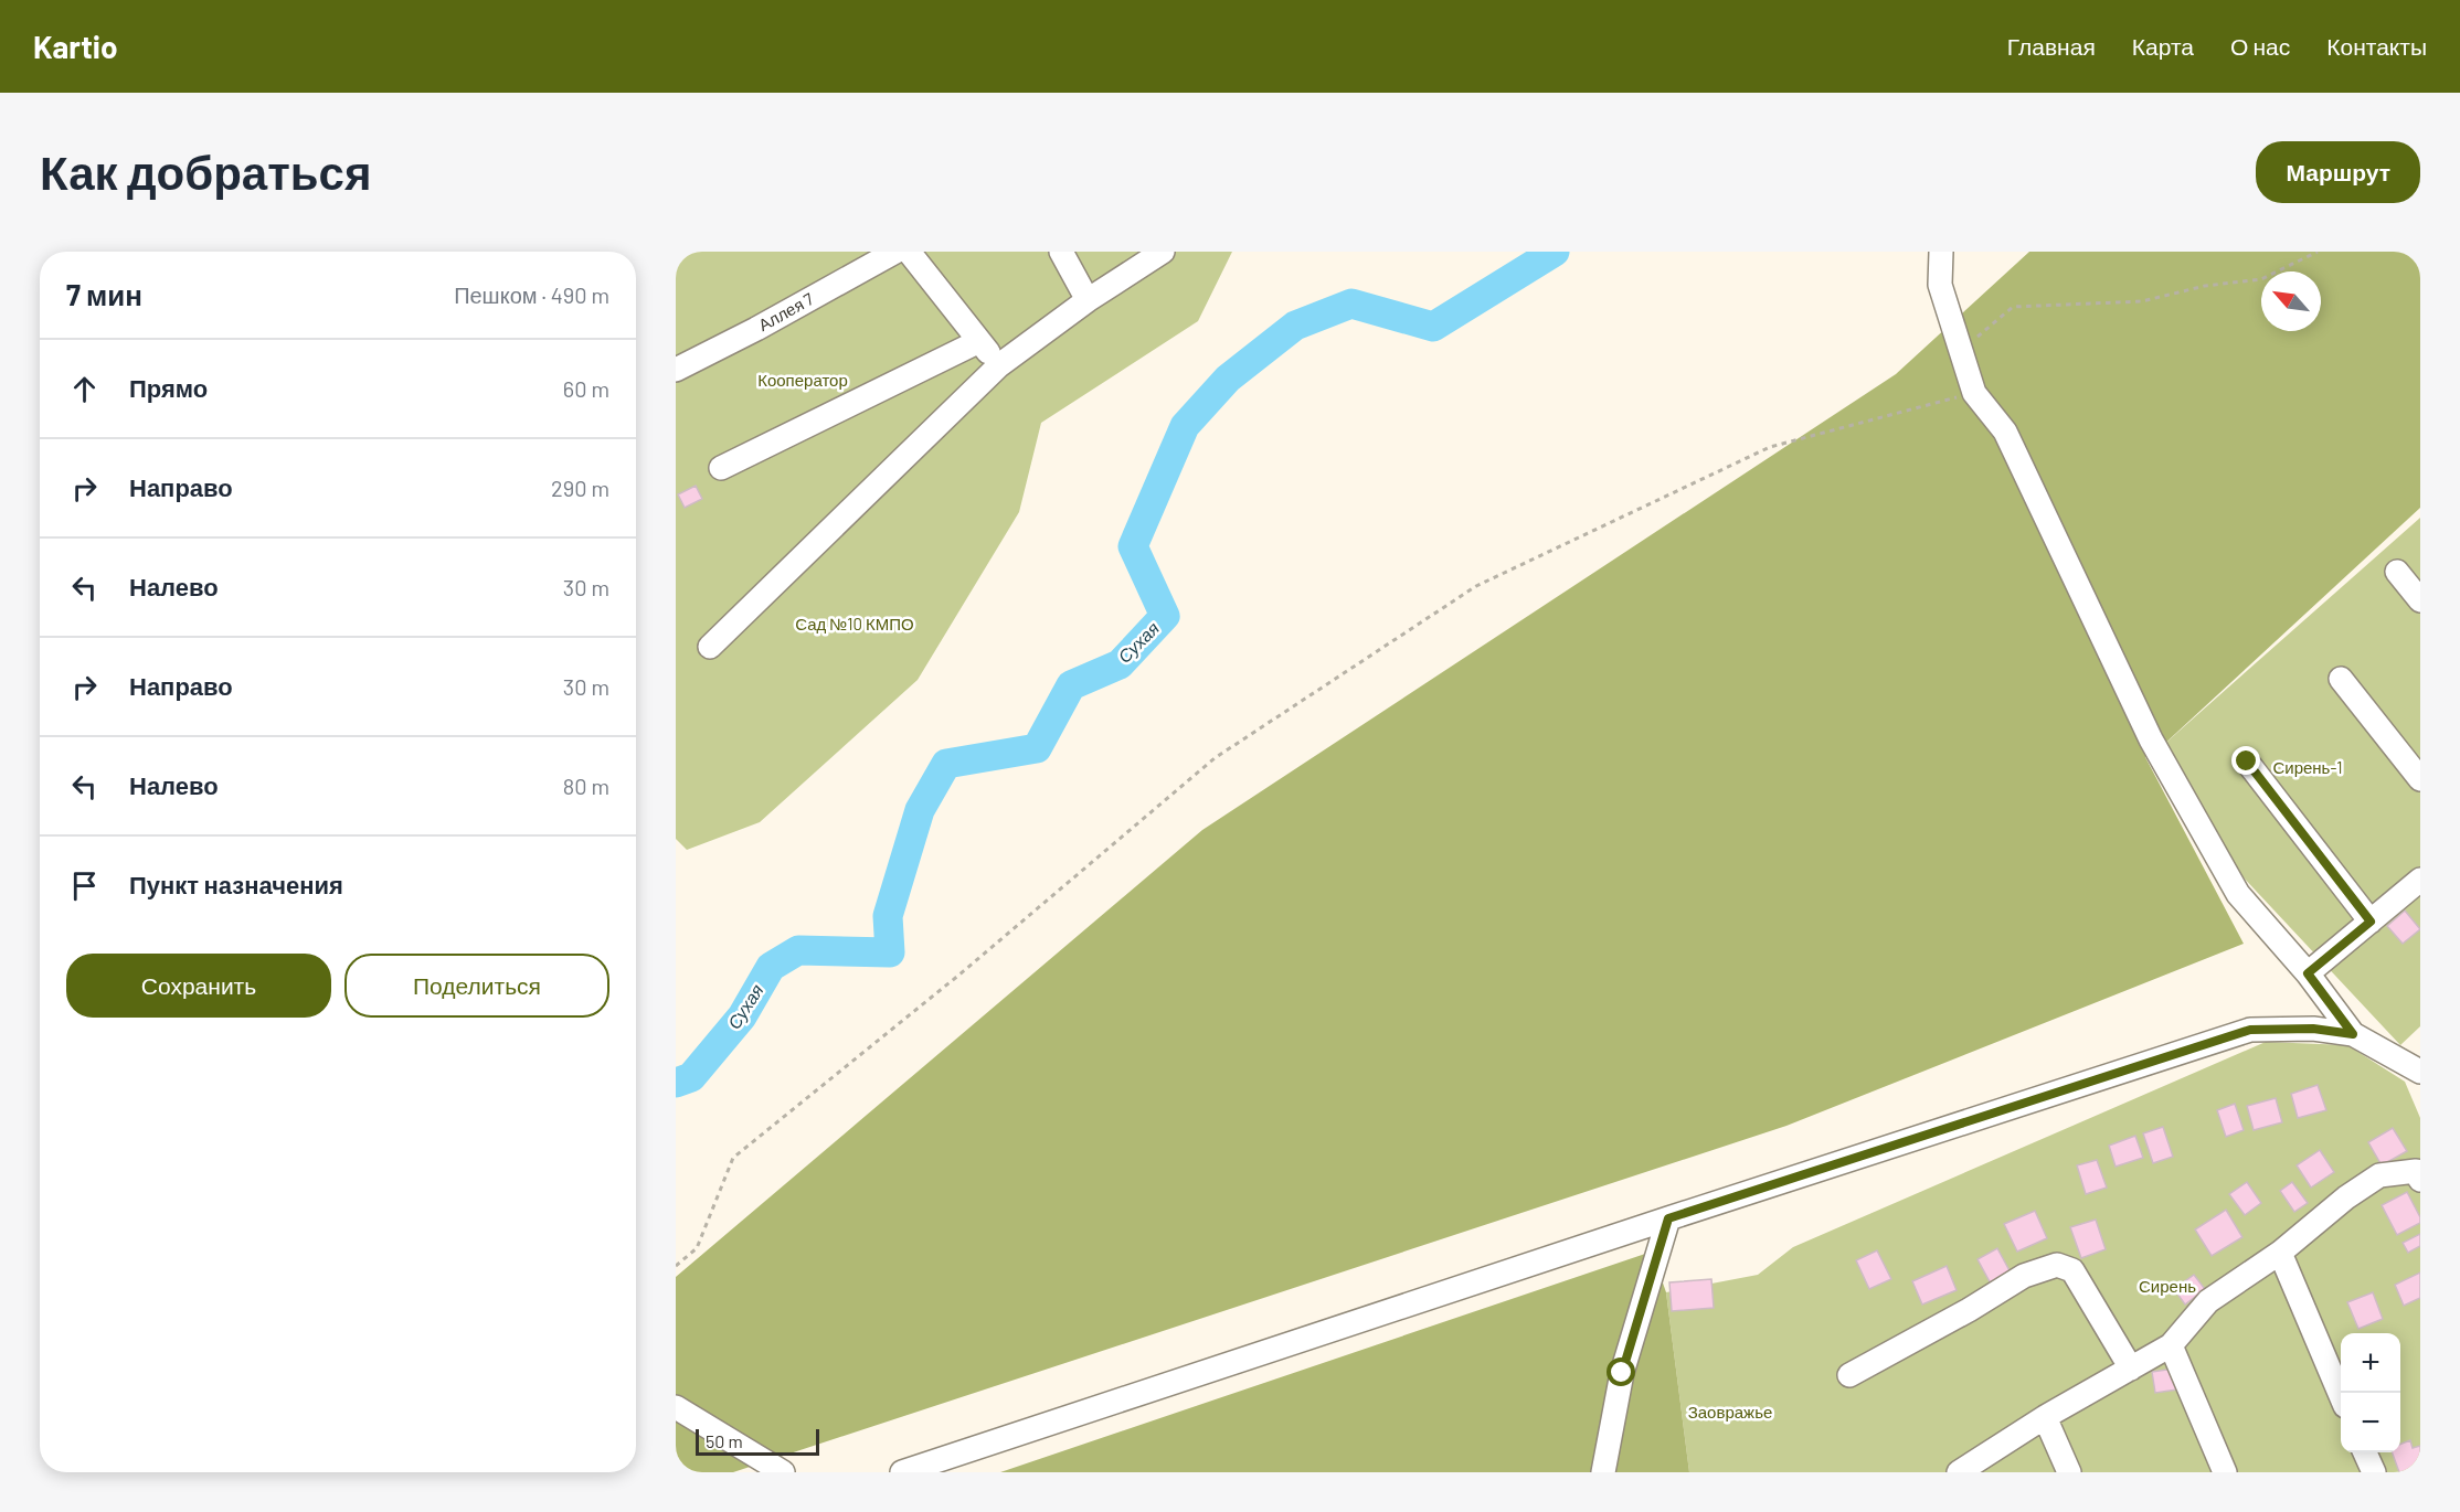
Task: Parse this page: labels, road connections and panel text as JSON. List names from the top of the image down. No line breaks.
{"streets":{"street":["Аллея 7"]},"water":["Сухая"],"parks":["Кооператор","Сад №10 КМПО","Сирень-1","Сирень","Заовражье"],"scale_bar":"50 m","north":"top left","page":{"header":"Kartio","nav":["Главная","Карта","О нас","Контакты"],"buttons":["Маршрут",["Сохранить","Поделиться"]],"title":"Как добраться","heading":["7 мин","Пешком · 490 m"],"list":[["Прямо","60 m"],["Направо","290 m"],["Налево","30 m"],["Направо","30 m"],["Налево","80 m"],"Пункт назначения"],"map_buttons":["+","−"],"scale":"50 m"}}
